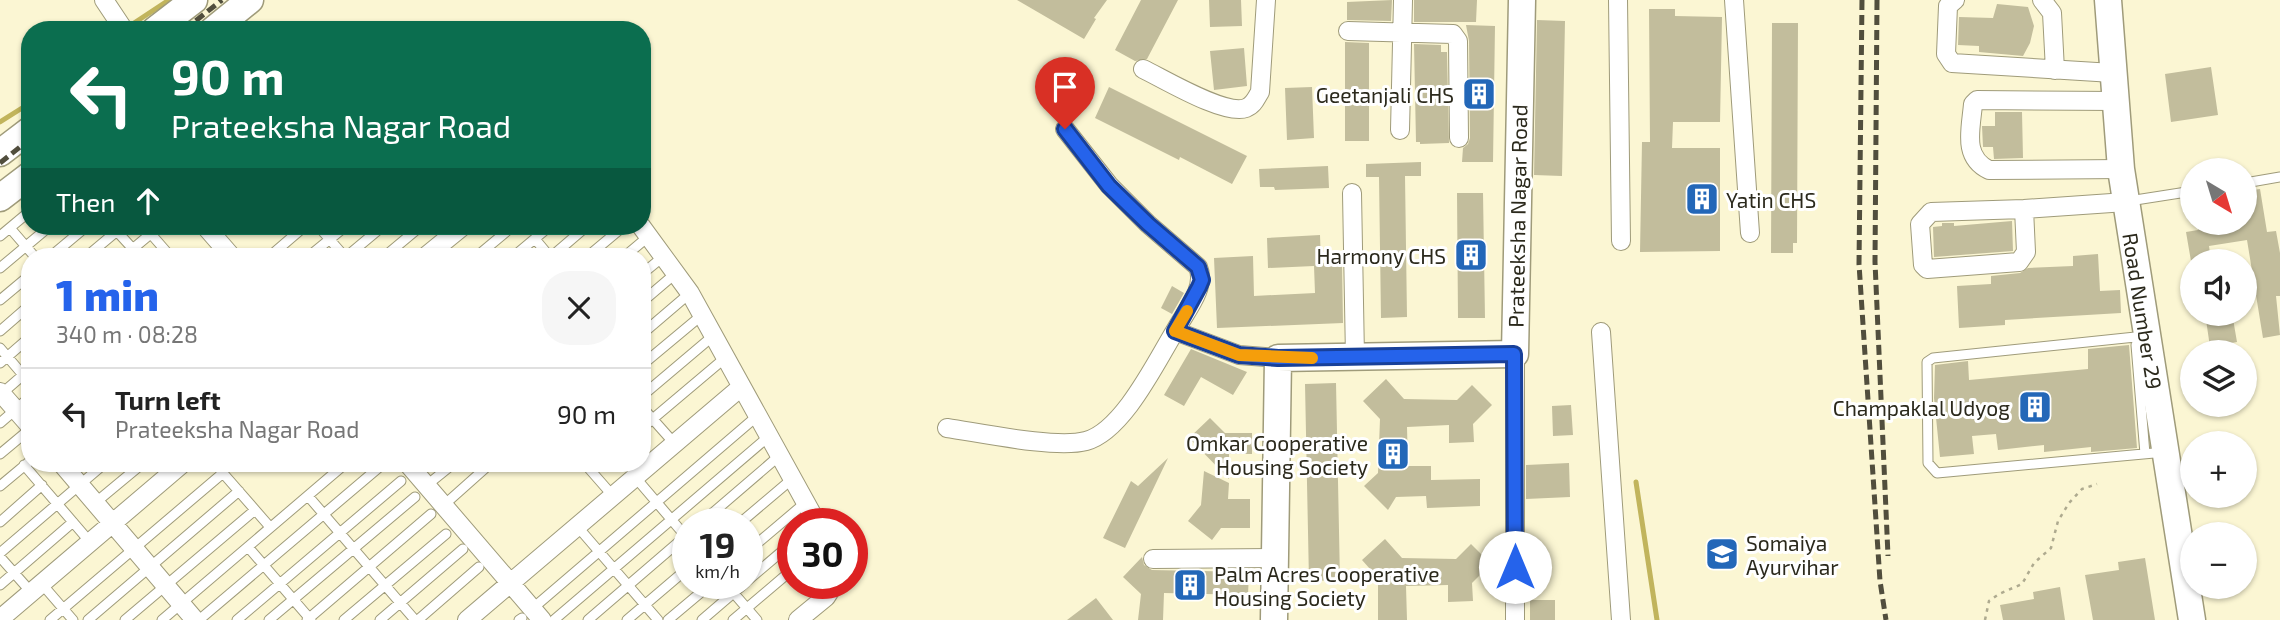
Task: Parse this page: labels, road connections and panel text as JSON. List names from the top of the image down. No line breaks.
{"streets":{"street":["Prateeksha Nagar Road","Road Number 29"]},"places":{"building":["Geetanjali CHS","Yatin CHS","Harmony CHS","Champaklal Udyog","Omkar Cooperative Housing Society","Palm Acres Cooperative Housing Society"],"school or university":["Somaiya Ayurvihar"]},"north":"bottom right","page":{"turn":["90 m","Prateeksha Nagar Road"],"map_buttons":["+","−"],"then":"Then","heading":["1 min","340 m · 08:28"],"list":[{"name":"Turn left","note":"Prateeksha Nagar Road","value":"90 m"}],"speed":"19 km/h","limit":"30"}}
